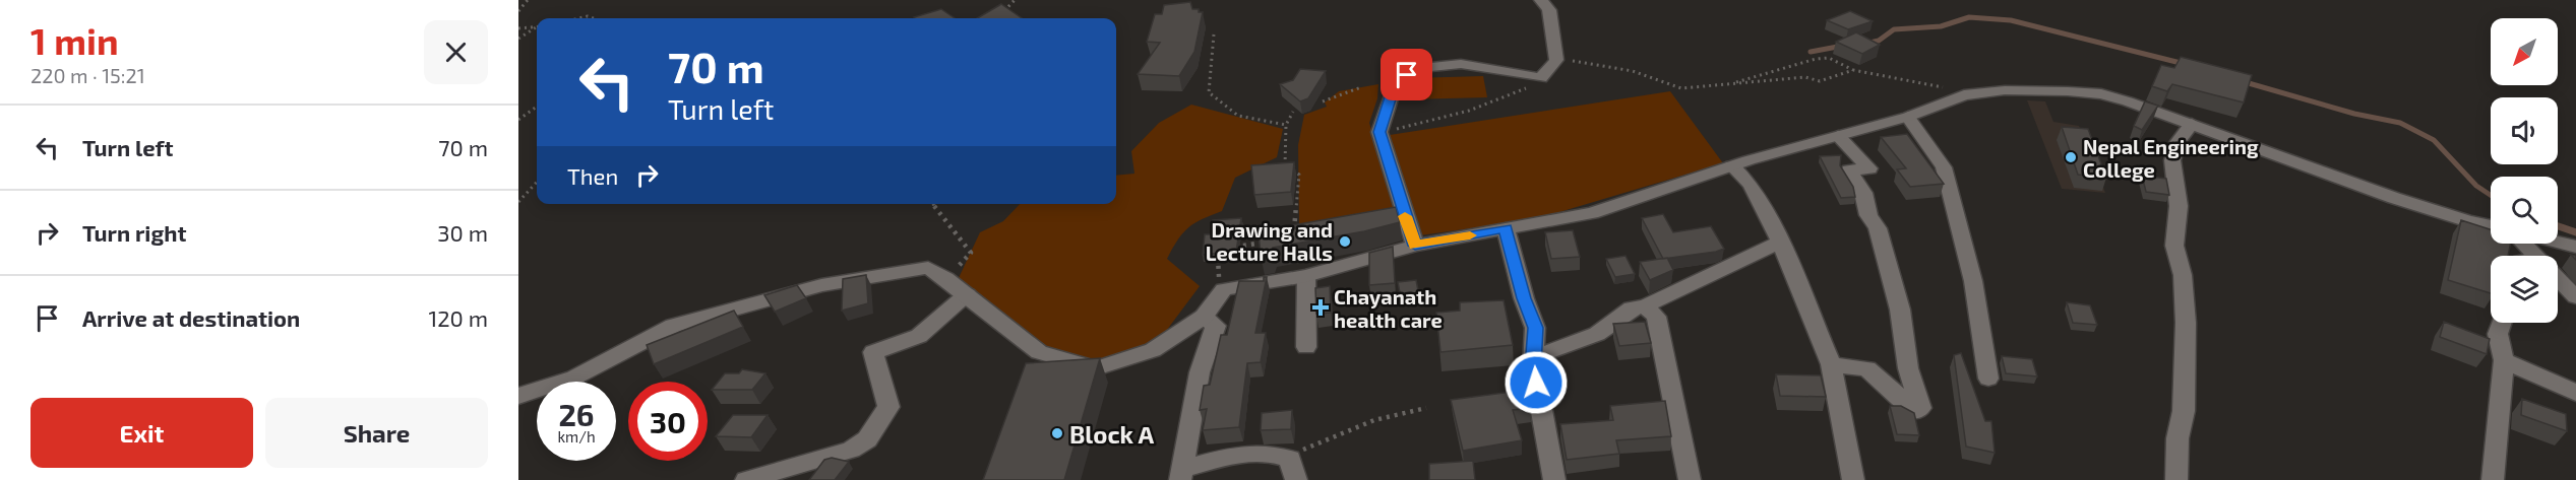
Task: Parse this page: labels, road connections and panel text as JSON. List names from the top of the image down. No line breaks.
{"places":{"other":["Nepal Engineering College","Drawing and Lecture Halls","Block A"],"health":["Chayanath health care"]},"north":"bottom left","page":{"heading":["1 min","220 m · 15:21"],"turn":["70 m","Turn left"],"list":[{"name":"Turn left","value":"70 m"},{"name":"Turn right","value":"30 m"},{"name":"Arrive at destination","value":"120 m"}],"then":"Then","speed":"26 km/h","limit":"30","buttons":["Exit","Share"]}}
